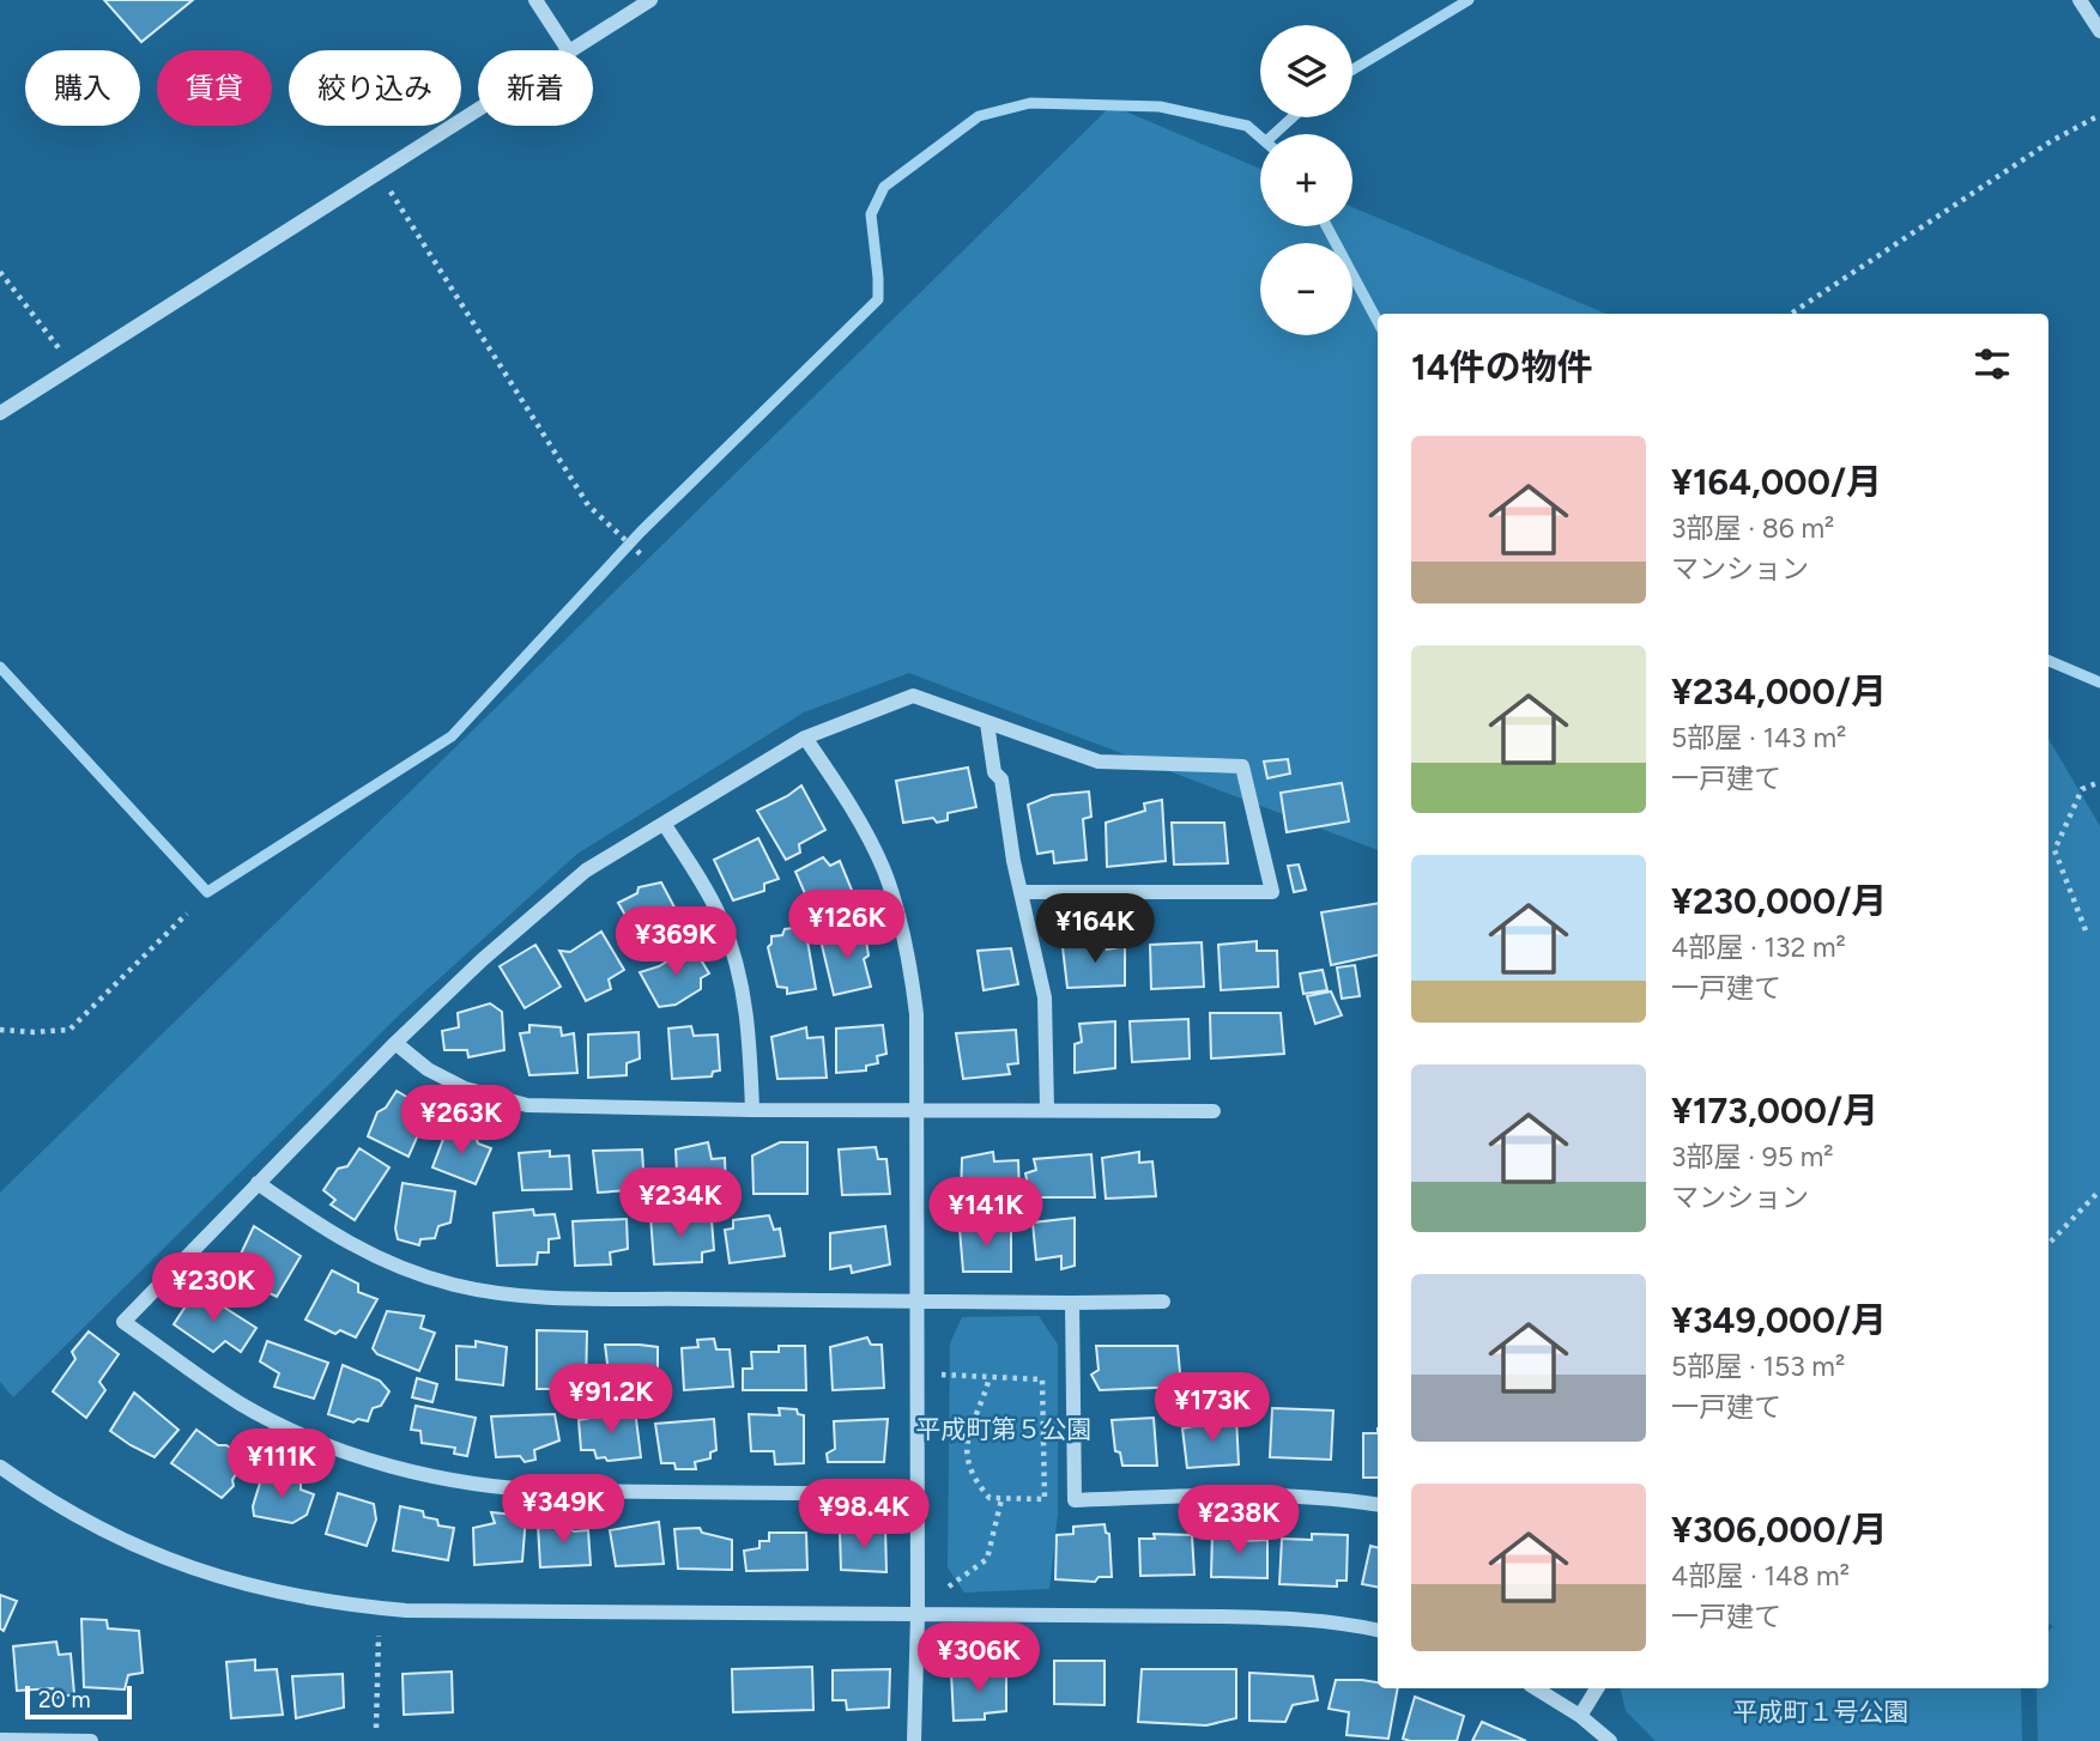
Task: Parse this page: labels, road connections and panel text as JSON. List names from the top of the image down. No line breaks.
{"parks":["平成町第５公園","平成町１号公園"],"scale_bar":"20 m","page":{"map_buttons":["+","−"],"chip":["購入","賃貸","絞り込み","新着"],"heading":"14件の物件","list":[{"name":"¥164,000/月","note":"3部屋 · 86 m² · マンション"},{"name":"¥234,000/月","note":"5部屋 · 143 m² · 一戸建て"},{"name":"¥230,000/月","note":"4部屋 · 132 m² · 一戸建て"},{"name":"¥173,000/月","note":"3部屋 · 95 m² · マンション"},{"name":"¥349,000/月","note":"5部屋 · 153 m² · 一戸建て"},{"name":"¥306,000/月","note":"4部屋 · 148 m² · 一戸建て"}],"price":["¥126K","¥164K","¥369K","¥263K","¥234K","¥141K","¥230K","¥91.2K","¥173K","¥111K","¥349K","¥98.4K","¥238K","¥306K"],"scale":"20 m"}}
